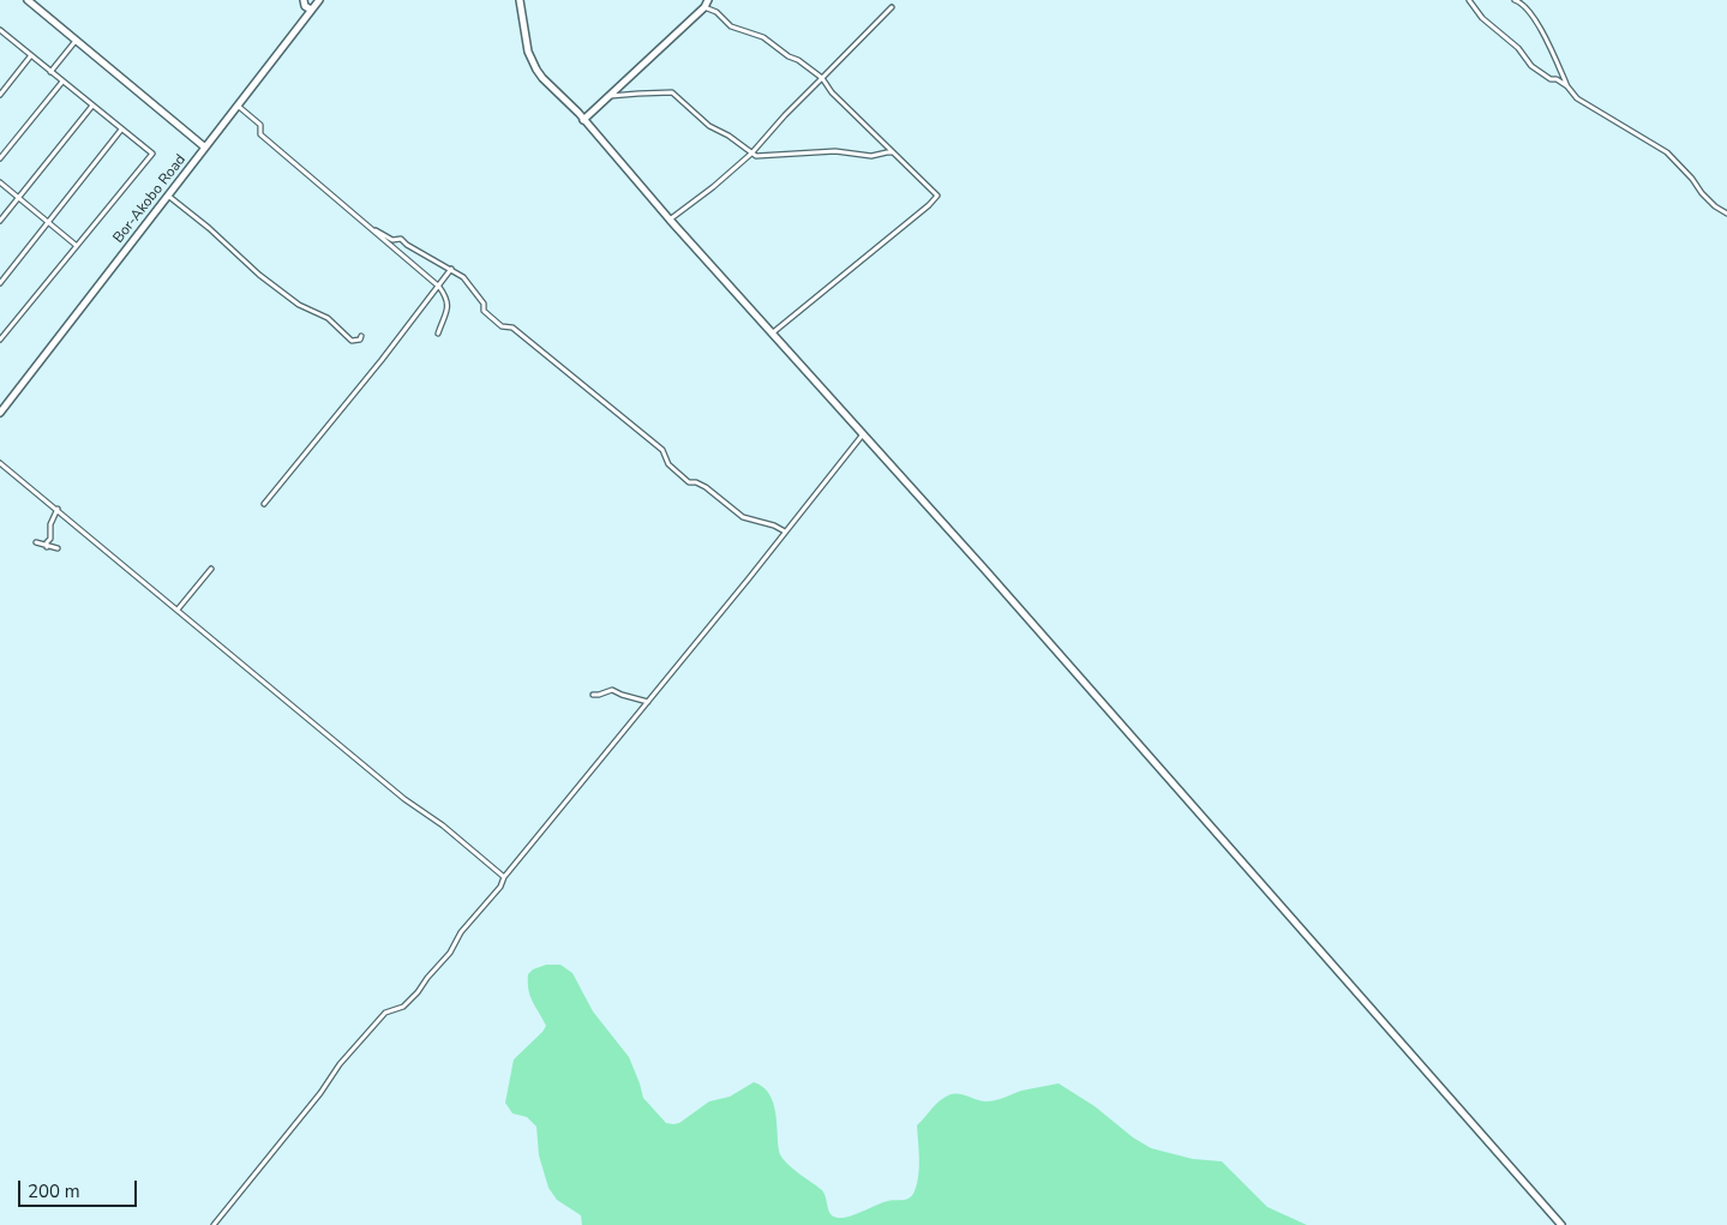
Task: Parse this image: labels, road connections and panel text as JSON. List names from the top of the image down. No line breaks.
{"streets":{"street":["Bor-Akobo Road"]},"scale_bar":"200 m"}
